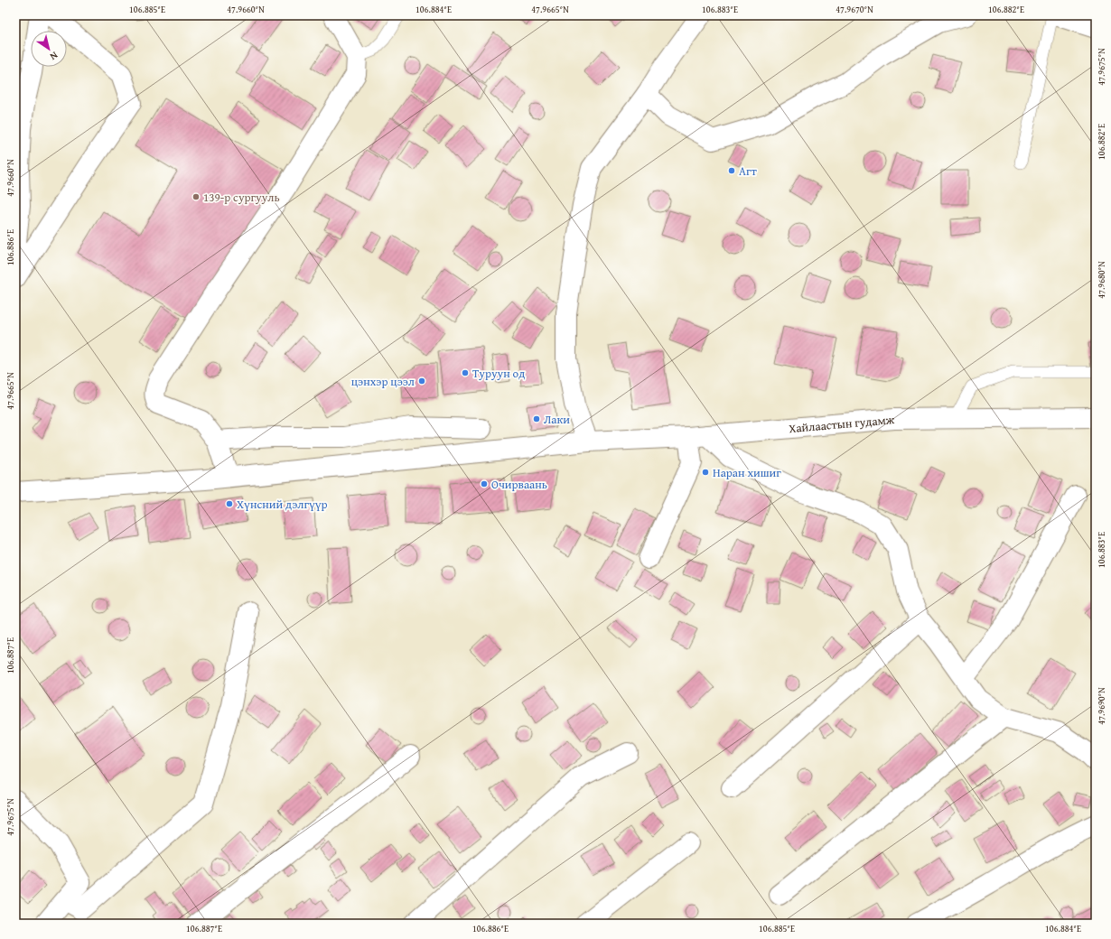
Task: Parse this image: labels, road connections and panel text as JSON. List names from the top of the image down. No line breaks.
{"streets":{"street":["Хайлаастын гудамж"]},"places":["Агт","139-р сургууль","Туруун од","цэнхэр цээл","Лаки","Наран хишиг","Очирваань","Хүнсний дэлгүүр"],"north":"bottom right","coordinates":["106.885°E","47.9660°N","106.884°E","47.9665°N","106.883°E","47.9670°N","106.882°E","47.9675°N","106.886°E","47.9680°N","106.887°E","47.9690°N"]}
